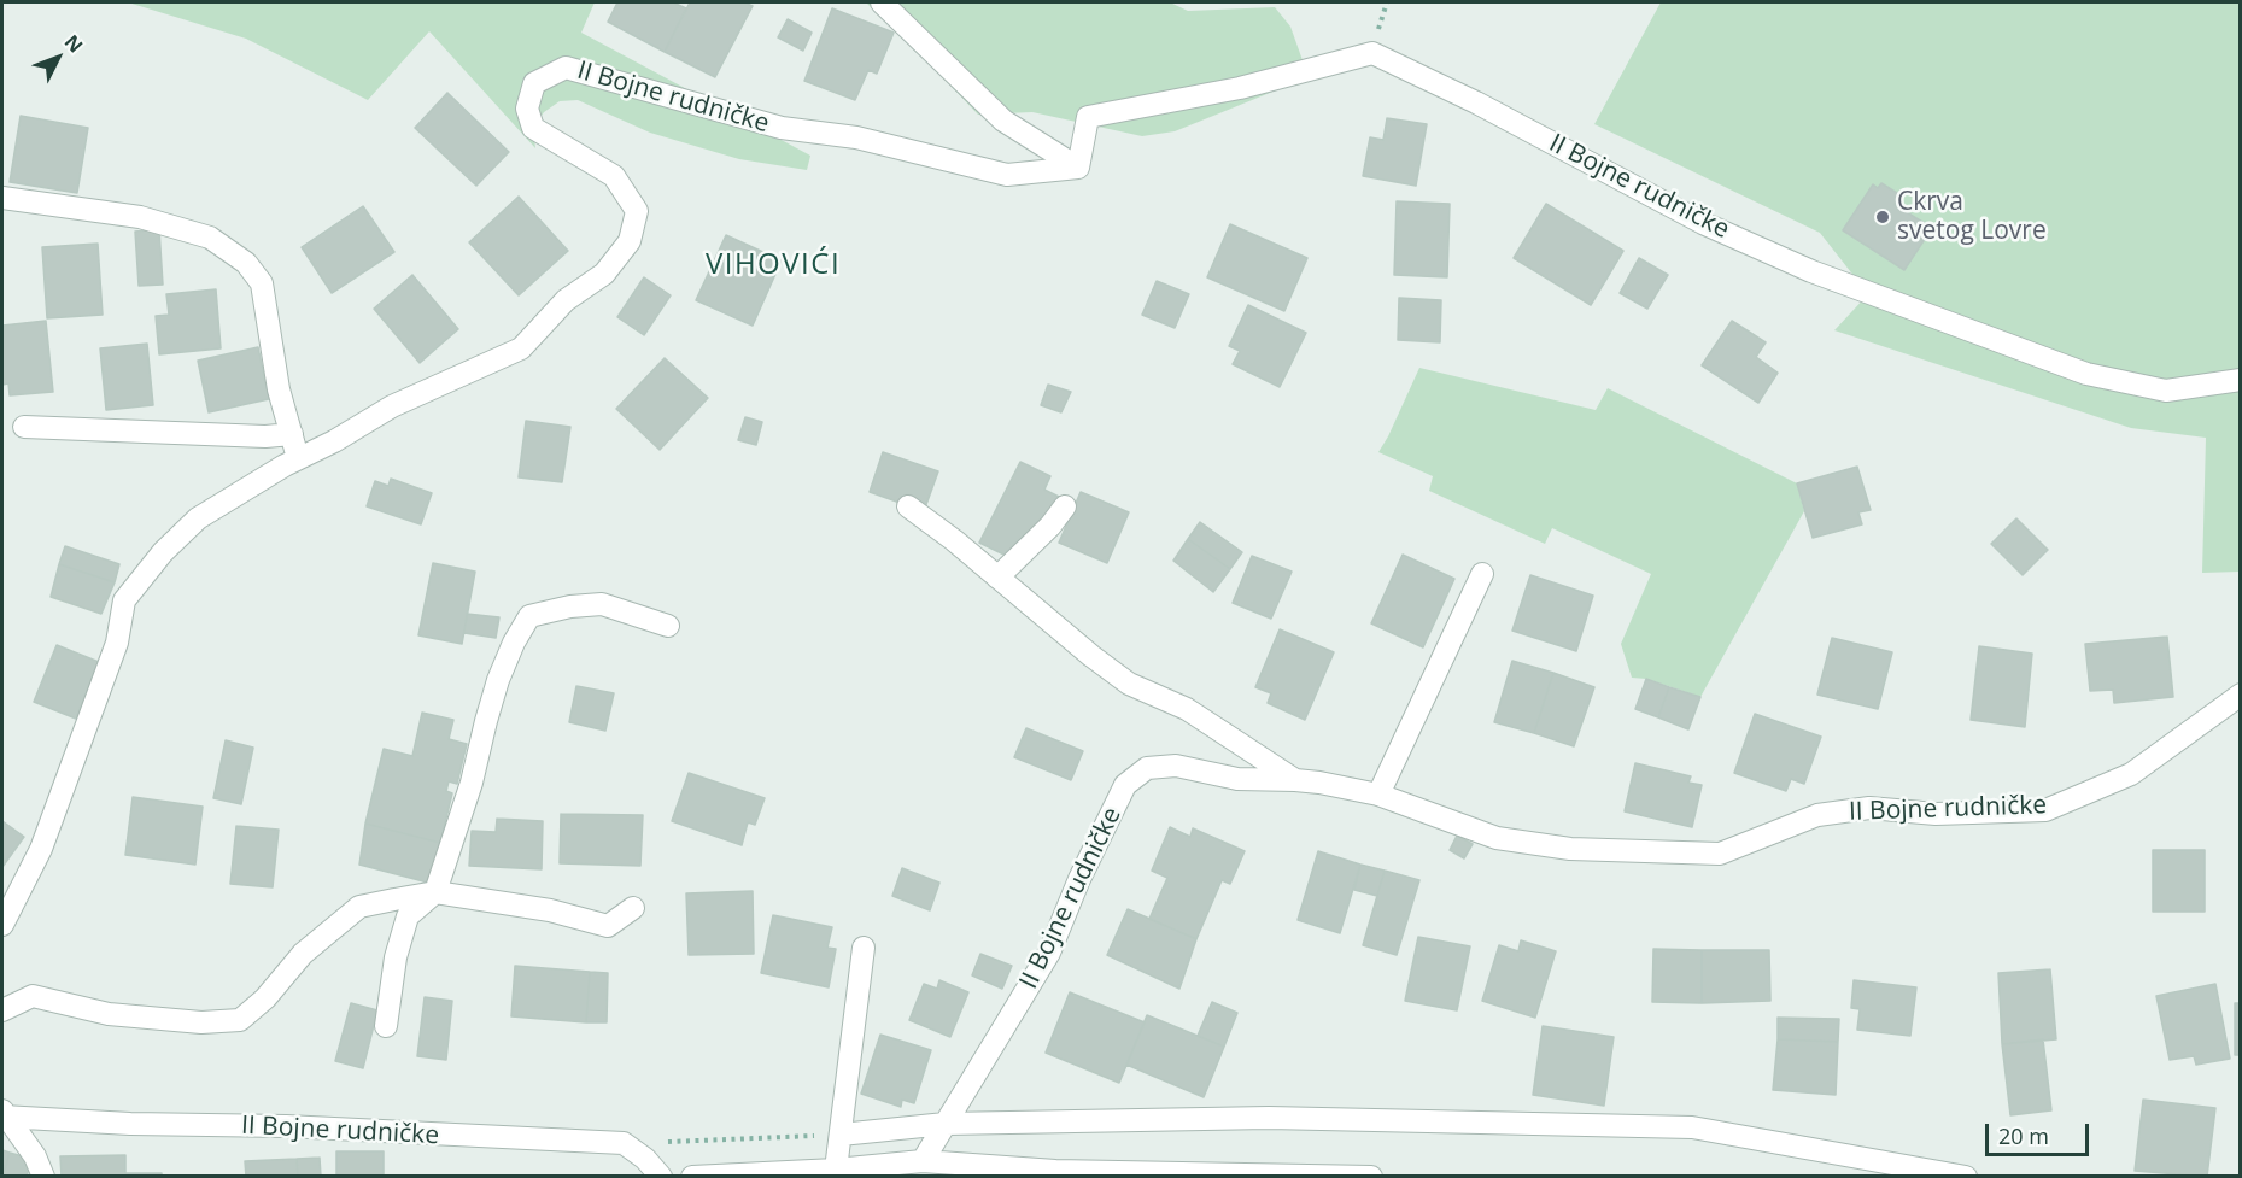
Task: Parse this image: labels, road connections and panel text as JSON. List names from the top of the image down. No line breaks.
{"streets":{"street":["II Bojne rudničke"]},"districts":["VIHOVIĆI"],"places":["Ckrva svetog Lovre"],"scale_bar":"20 m","north":"top right"}
